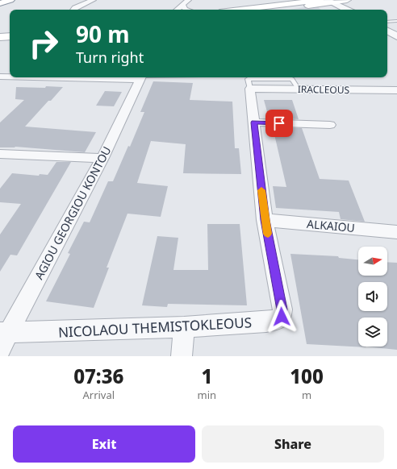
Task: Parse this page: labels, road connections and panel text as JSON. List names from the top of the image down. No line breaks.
{"streets":{"street":["IRACLEOUS","AGIOU GEORGIOU KONTOU","ALKAIOU","NICOLAOU THEMISTOKLEOUS"]},"crossings":[["IRACLEOUS","NICOLAOU THEMISTOKLEOUS"],["AGIOU GEORGIOU KONTOU","NICOLAOU THEMISTOKLEOUS"],["ALKAIOU","NICOLAOU THEMISTOKLEOUS"]],"north":"right","page":{"turn":["90 m","Turn right"],"eta":["07:36","Arrival","1","min","100","m"],"buttons":["Exit","Share"]}}
